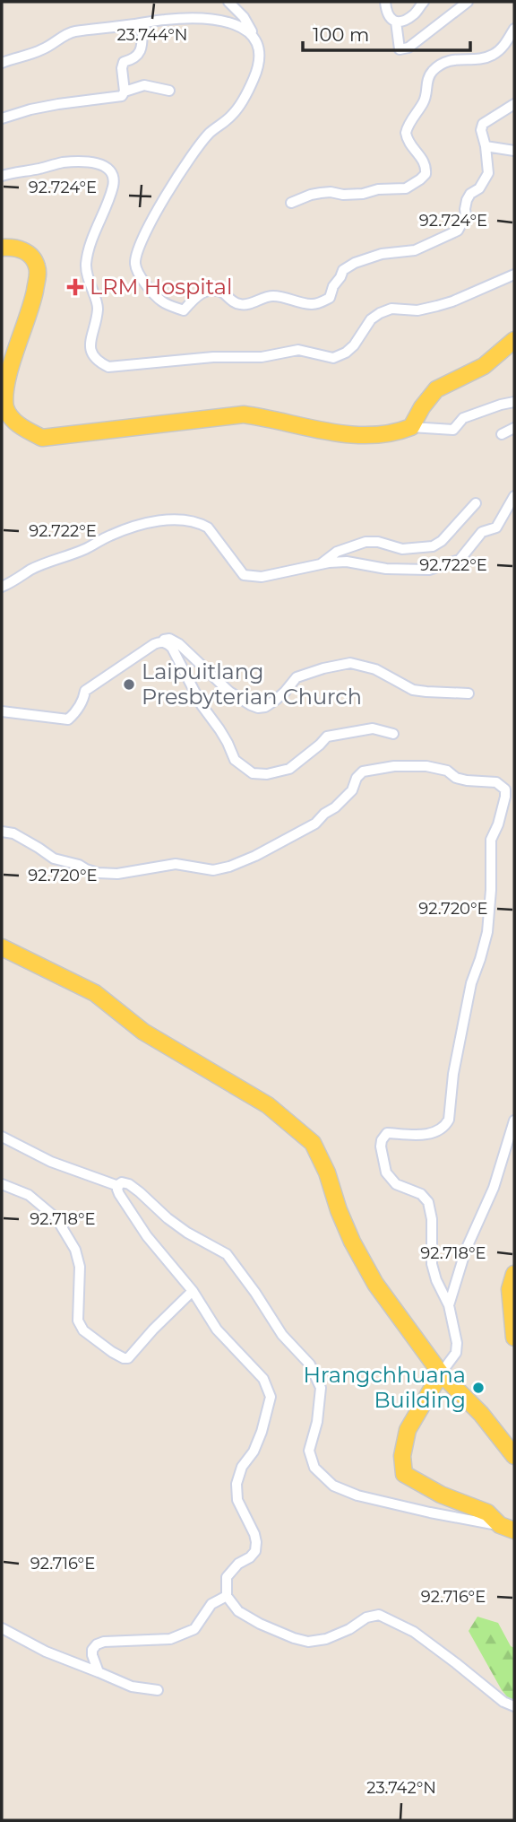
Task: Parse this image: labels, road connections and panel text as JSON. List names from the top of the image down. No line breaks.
{"places":{"health":["LRM Hospital"],"other":["Laipuitlang Presbyterian Church","Hrangchhuana Building"]},"scale_bar":"100 m","coordinates":["23.744°N","92.724°E","92.722°E","92.720°E","92.718°E","92.716°E","23.742°N"]}
